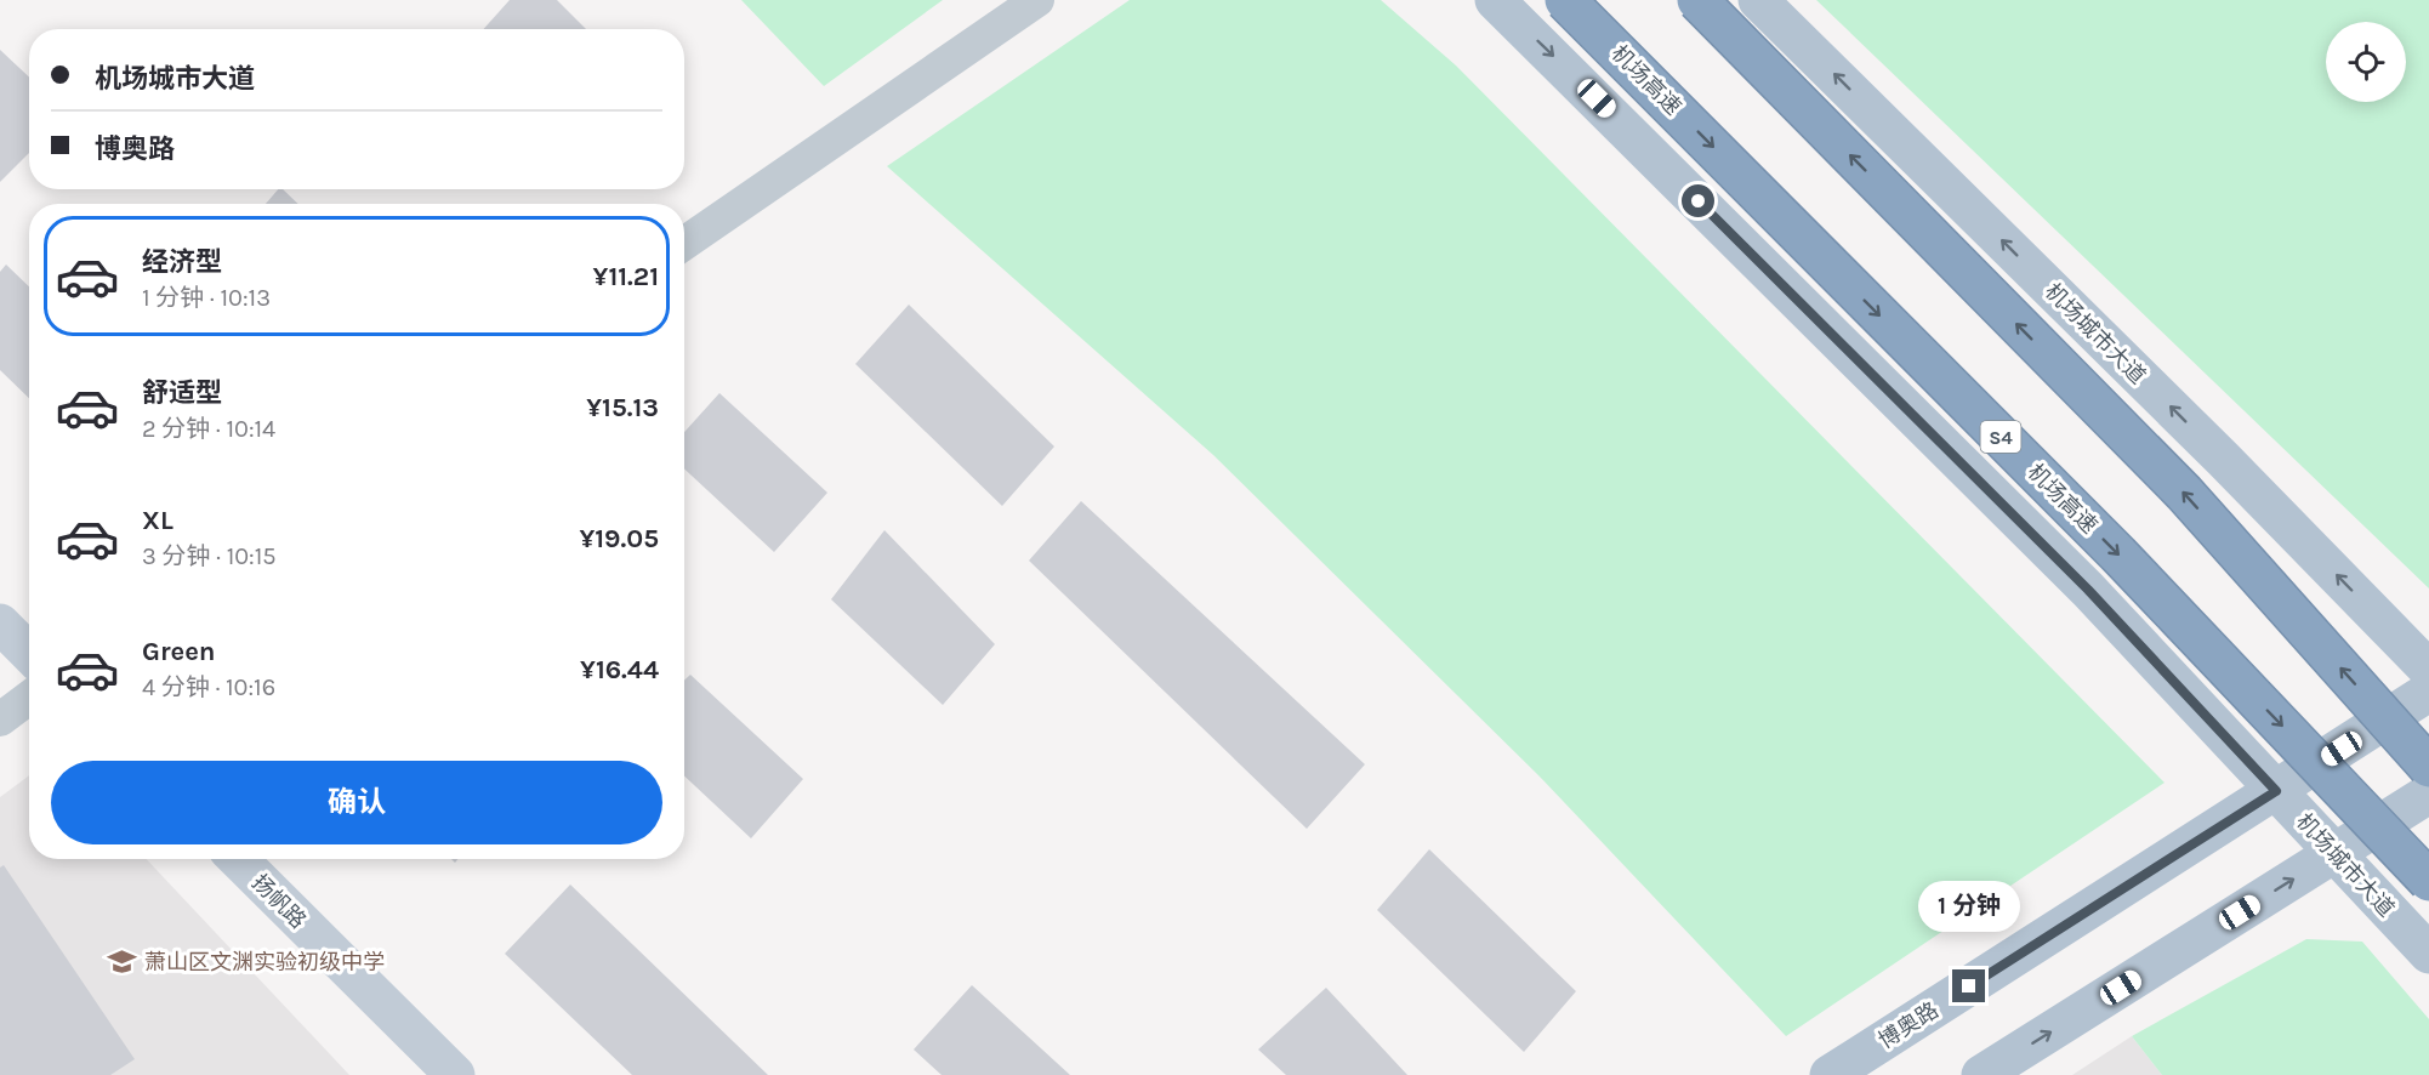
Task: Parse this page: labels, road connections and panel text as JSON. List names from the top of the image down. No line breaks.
{"streets":{"highway":["机场高速","S4"],"main road":["机场城市大道","博奥路"],"street":["扬帆路"]},"crossings":[["机场城市大道","博奥路"]],"places":{"school or university":["萧山区文渊实验初级中学"]},"page":{"banner":["机场城市大道","博奥路"],"list":[{"name":"经济型","note":"1 分钟 · 10:13","value":"¥11.21"},{"name":"舒适型","note":"2 分钟 · 10:14","value":"¥15.13"},{"name":"XL","note":"3 分钟 · 10:15","value":"¥19.05"},{"name":"Green","note":"4 分钟 · 10:16","value":"¥16.44"}],"buttons":"确认","bubble":"1 分钟"}}
